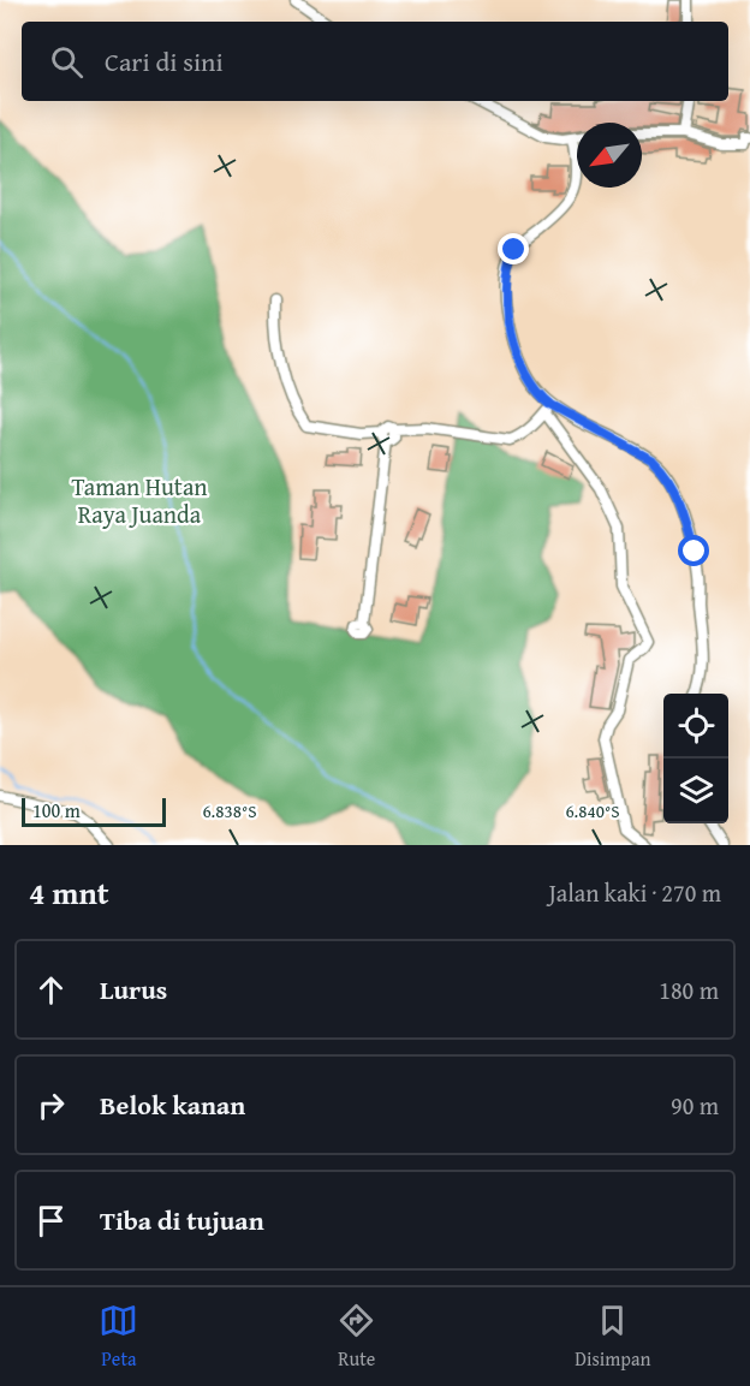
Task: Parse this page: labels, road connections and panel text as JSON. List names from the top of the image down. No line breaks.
{"parks":["Taman Hutan Raya Juanda"],"scale_bar":"100 m","north":"bottom left","page":{"search":"Cari di sini","scale":"100 m","heading":["4 mnt","Jalan kaki · 270 m"],"list":[["Lurus","180 m"],["Belok kanan","90 m"],"Tiba di tujuan"],"nav":["Peta","Rute","Disimpan"]},"coordinates":["6.838°S","6.840°S"]}
